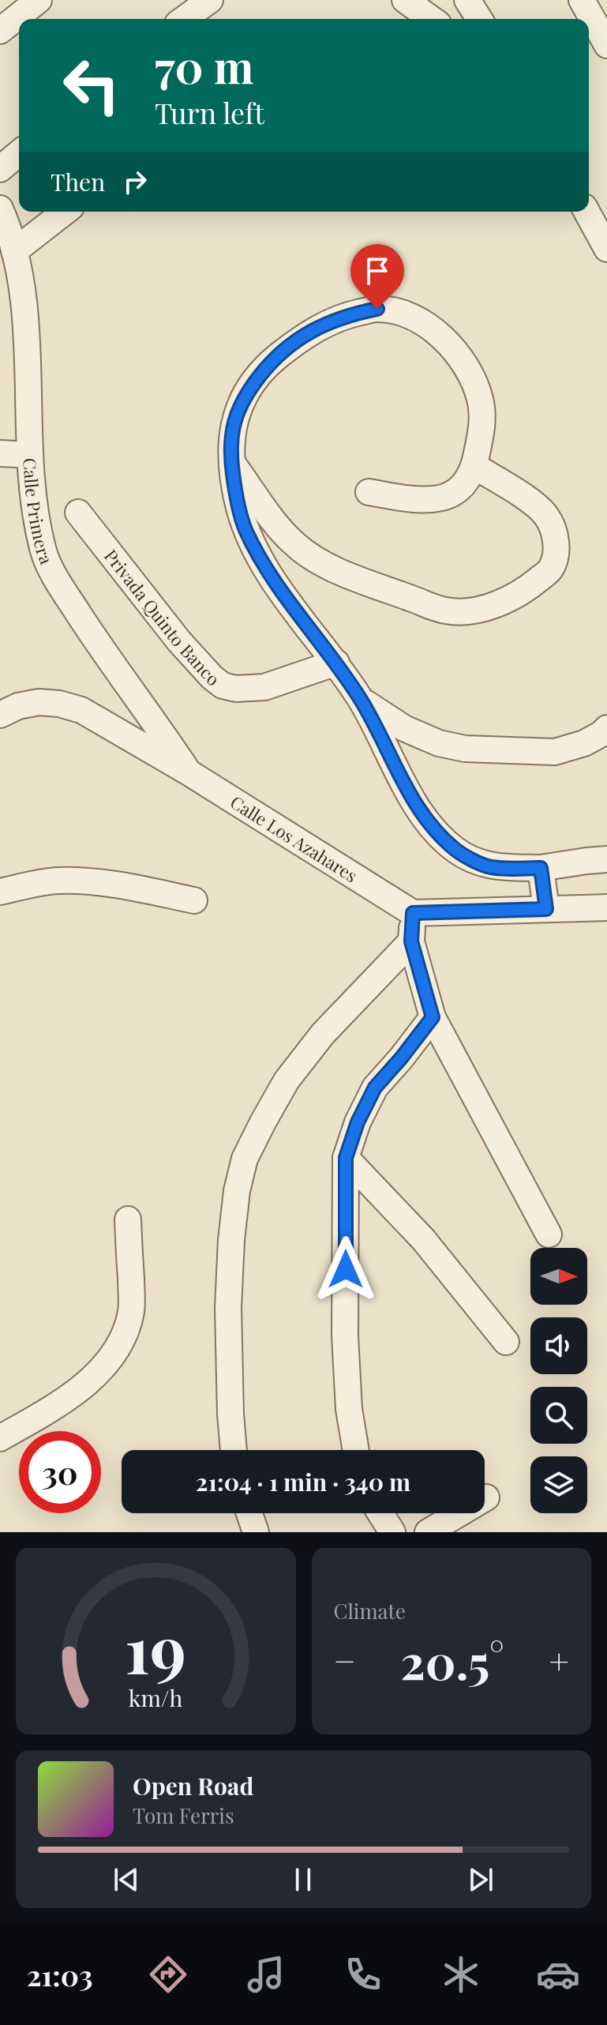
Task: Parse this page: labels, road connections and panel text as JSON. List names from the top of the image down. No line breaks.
{"streets":{"street":["Calle Primera","Privada Quinto Banco","Calle Los Azahares"]},"crossings":[["Calle Primera","Calle Los Azahares"]],"north":"right","page":{"turn":["70 m","Turn left"],"then":"Then","limit":"30","trip":"21:04 · 1 min · 340 m","tile":"Climate","heat":["−","20.5°","+"],"song":["Open Road","Tom Ferris"],"tabs":"21:03","gauge":["19","km/h"]}}
